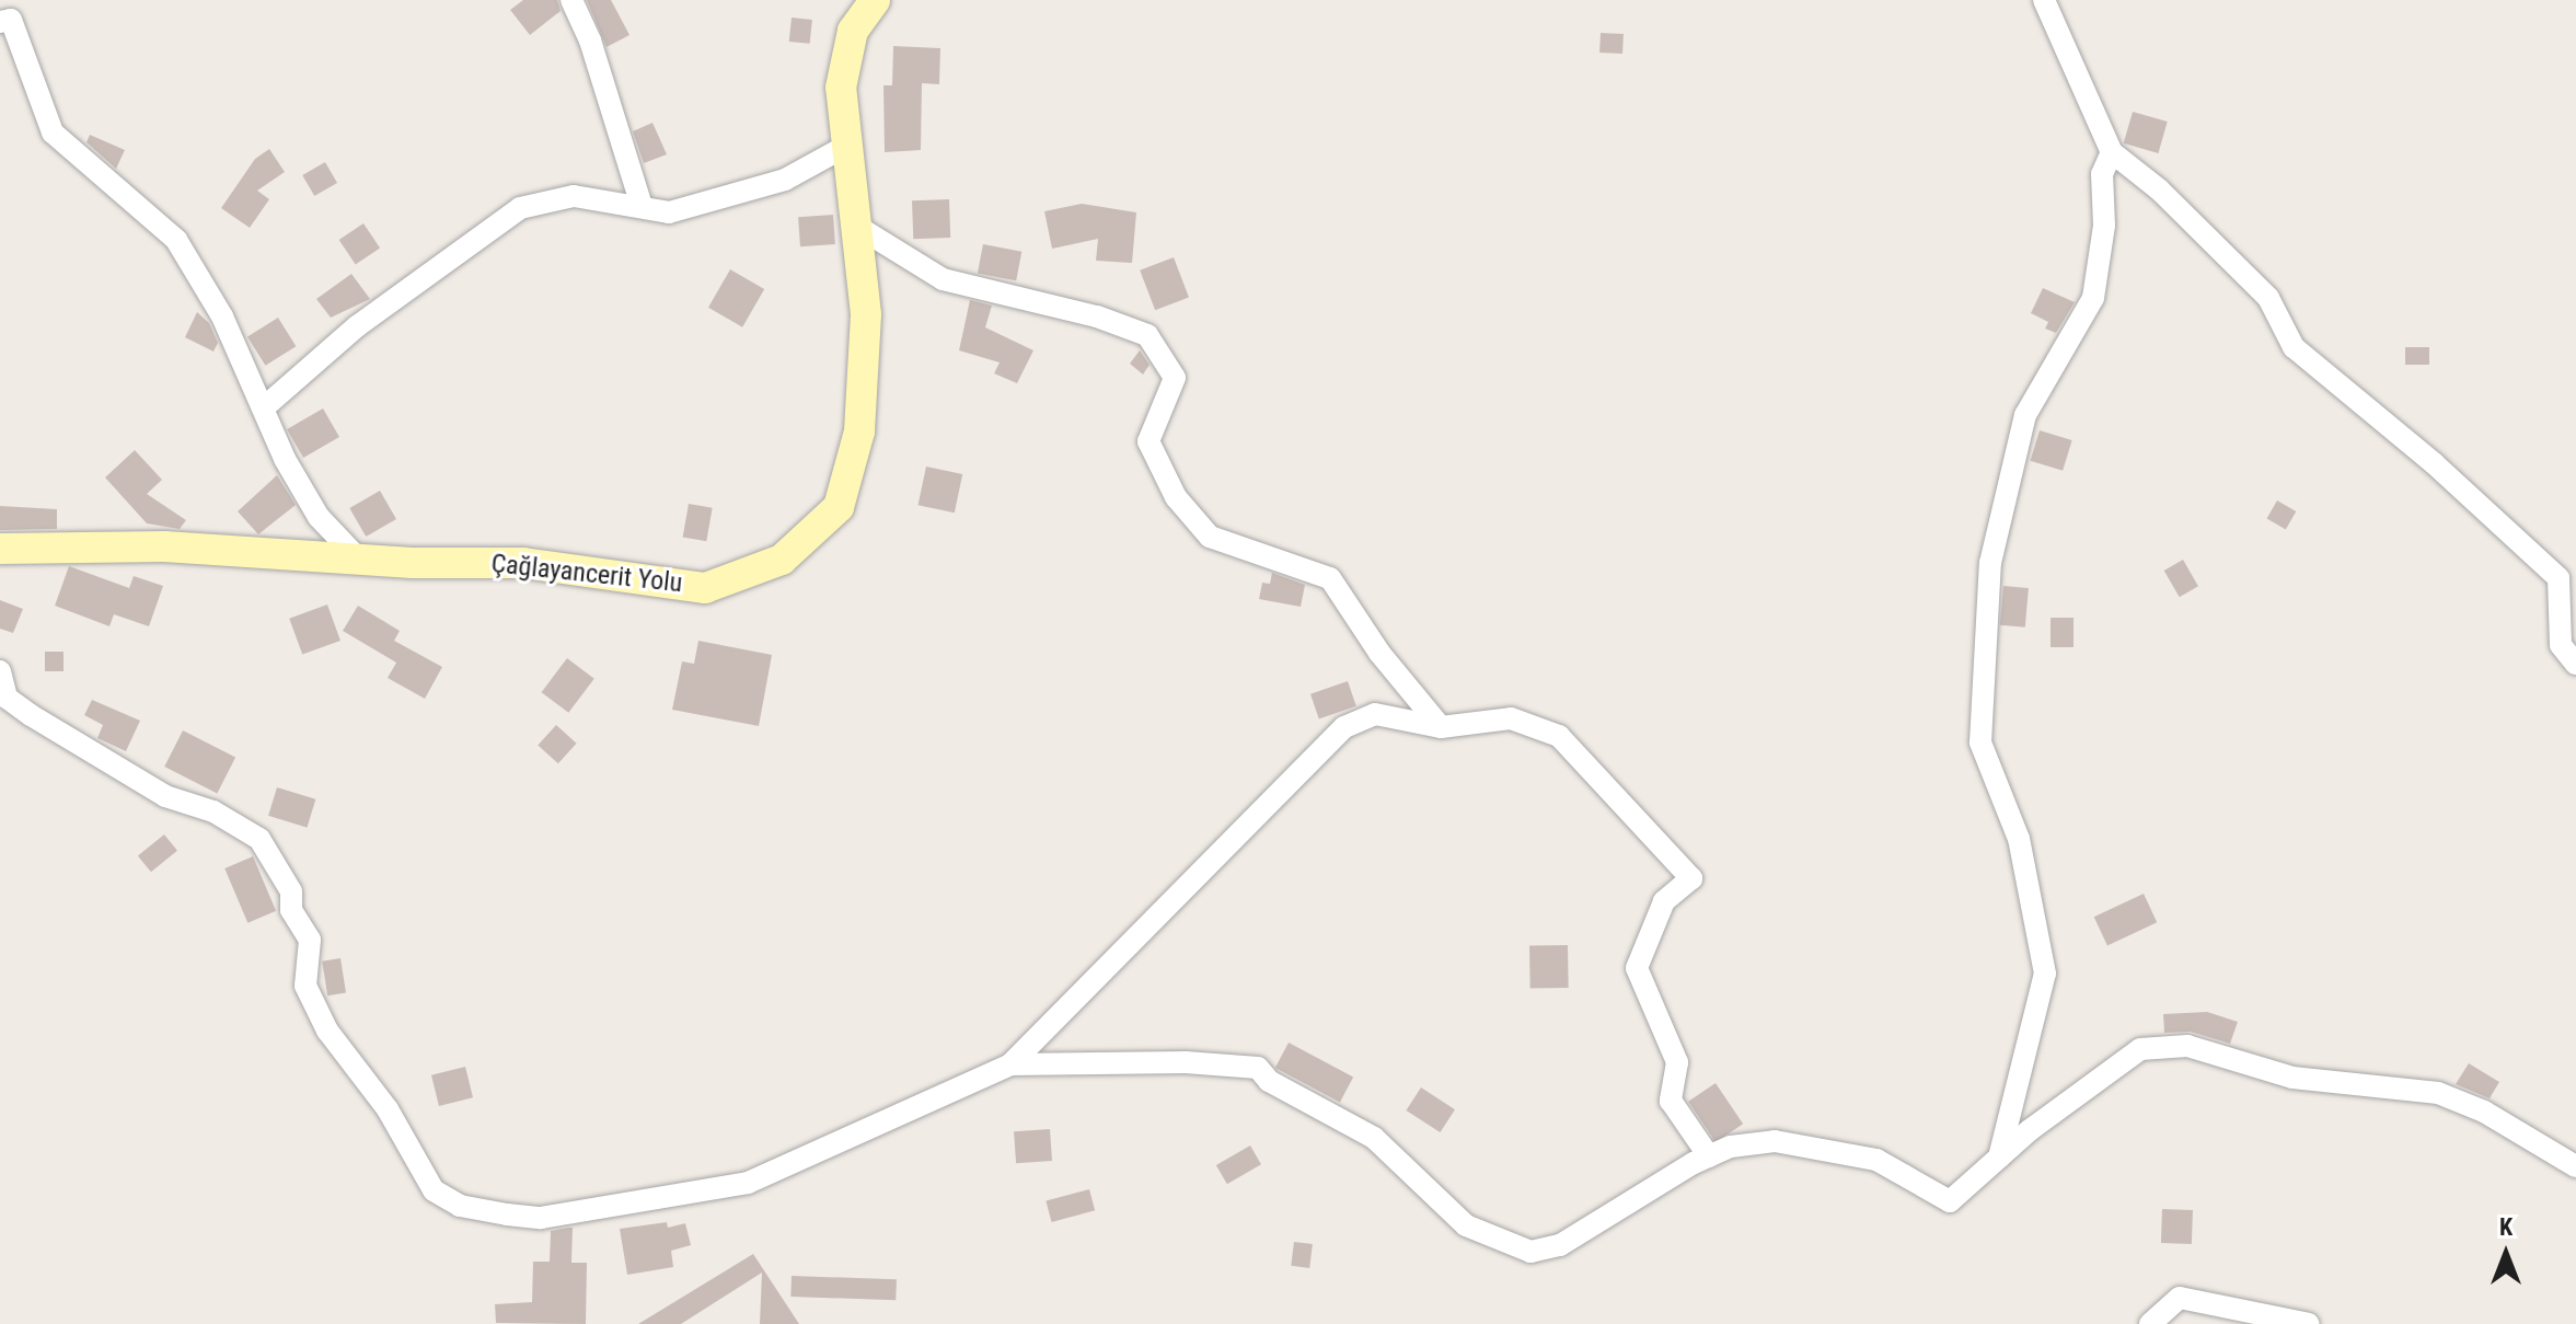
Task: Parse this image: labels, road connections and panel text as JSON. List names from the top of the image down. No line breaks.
{"streets":{"main road":["Çağlayancerit Yolu"]},"north":"top"}
